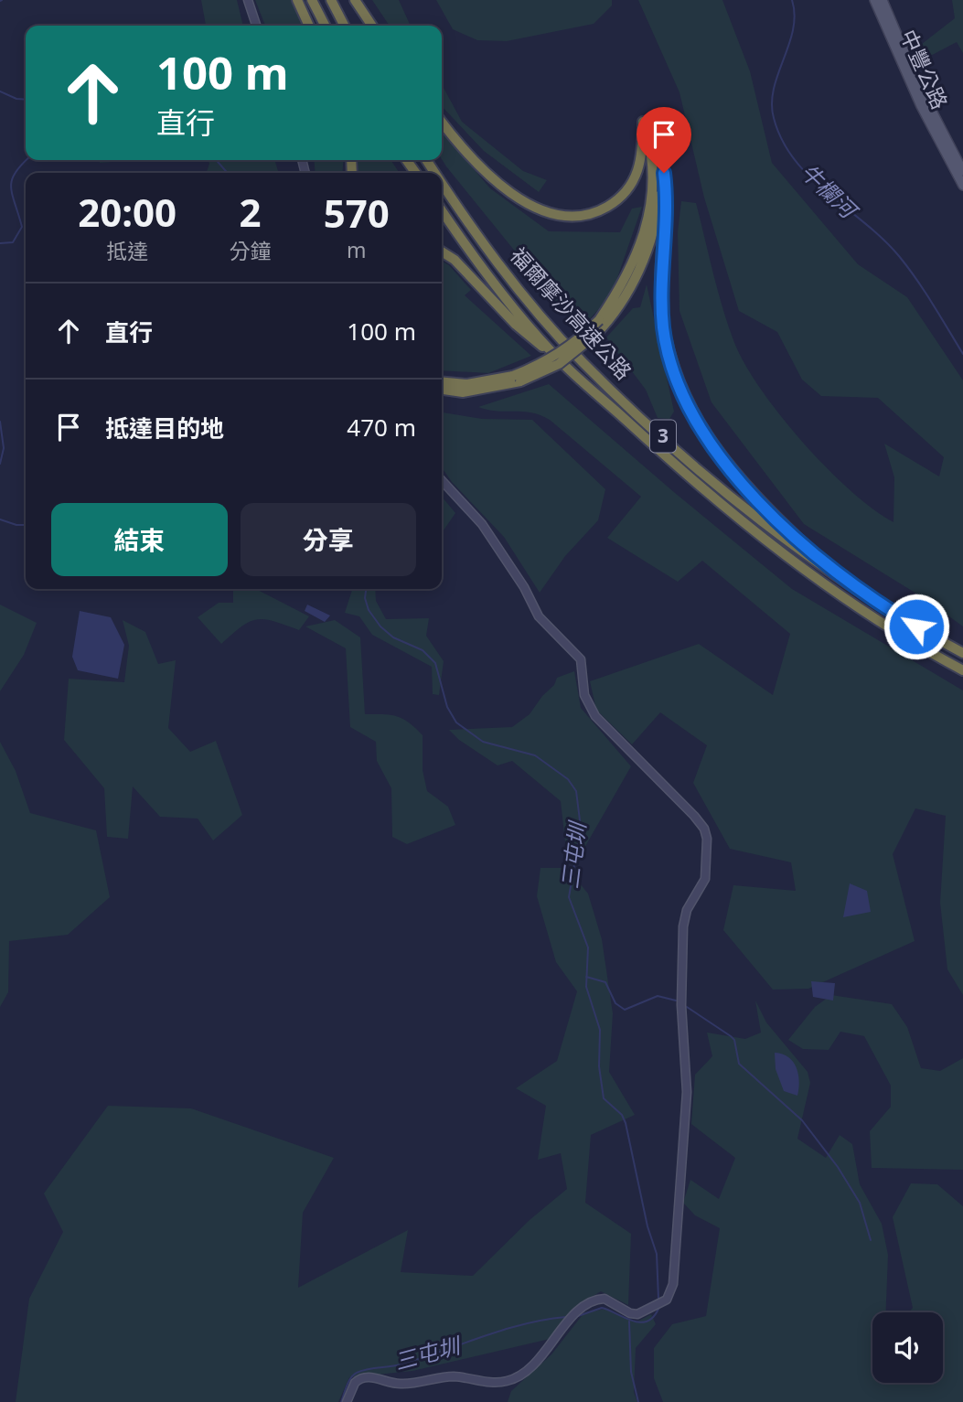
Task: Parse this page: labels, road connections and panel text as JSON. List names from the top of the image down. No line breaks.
{"streets":{"highway":["福爾摩沙高速公路","3"],"main road":["中豐公路"]},"water":["牛欄河","三屯圳"],"page":{"turn":["100 m","直行"],"eta":["20:00","抵達","2","分鐘","570","m"],"list":[{"name":"直行","value":"100 m"},{"name":"抵達目的地","value":"470 m"}],"buttons":["結束","分享"]}}
